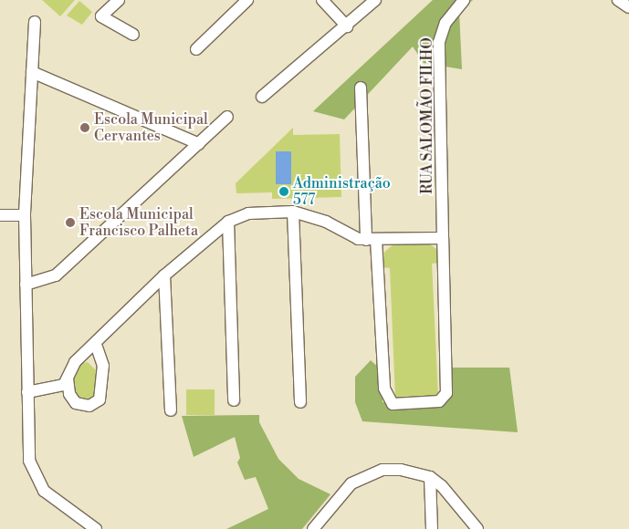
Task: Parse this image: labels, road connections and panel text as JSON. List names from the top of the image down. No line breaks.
{"streets":{"street":["RUA SALOMÃO FILHO"]},"places":["Escola Municipal Cervantes","Administração 577","Escola Municipal Francisco Palheta"]}
